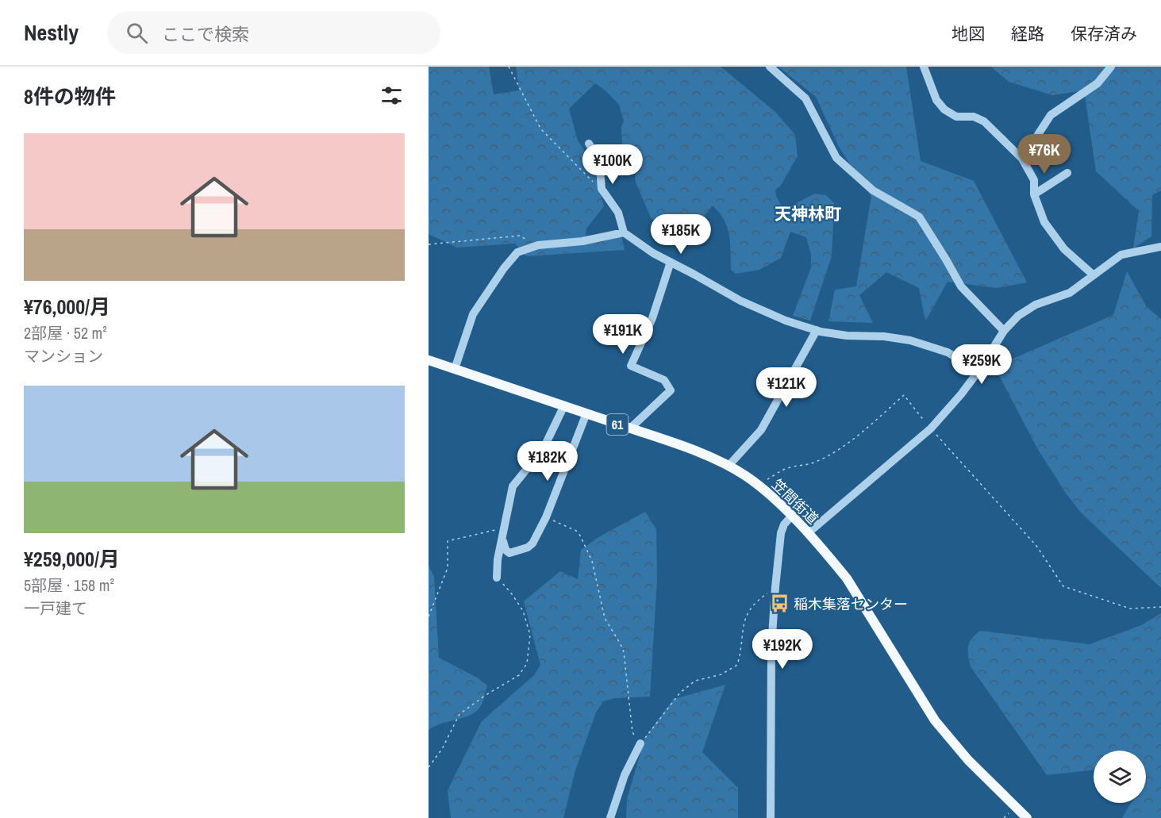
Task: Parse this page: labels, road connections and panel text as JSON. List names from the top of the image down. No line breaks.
{"streets":{"main road":["61","笠間街道"]},"districts":["天神林町"],"places":{"bus stop":["稲木集落センター"]},"page":{"header":"Nestly","search":"ここで検索","nav":["地図","経路","保存済み"],"heading":"8件の物件","list":[{"name":"¥76,000/月","note":"2部屋 · 52 m² · マンション"},{"name":"¥259,000/月","note":"5部屋 · 158 m² · 一戸建て"}],"price":["¥76K","¥100K","¥185K","¥191K","¥259K","¥121K","¥182K","¥192K"]}}
